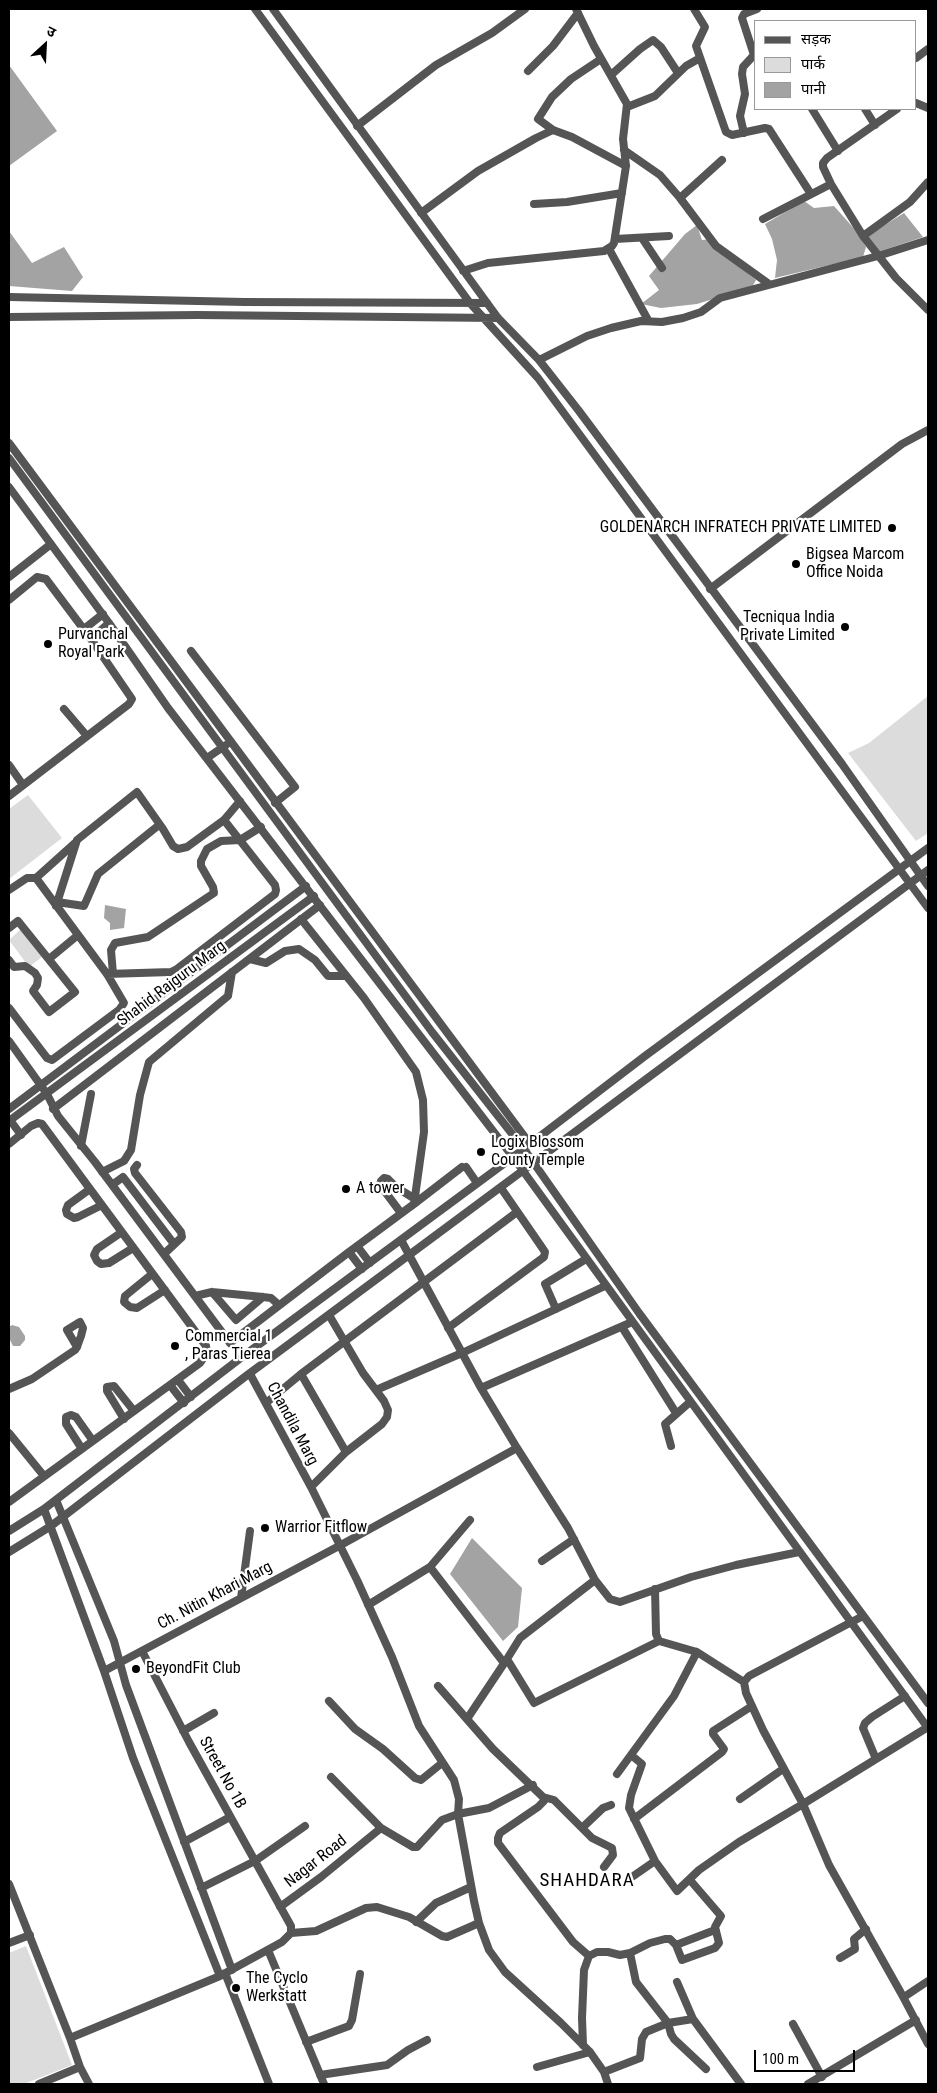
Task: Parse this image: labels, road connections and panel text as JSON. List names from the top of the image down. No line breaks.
{"streets":{"street":["Shahid Rajguru Marg","Chandila Marg","Ch. Nitin Khari Marg","Street No 1B","Nagar Road"]},"crossings":[["Chandila Marg","Ch. Nitin Khari Marg"],["Ch. Nitin Khari Marg","Street No 1B"],["Street No 1B","Nagar Road"]],"districts":["SHAHDARA"],"places":["GOLDENARCH INFRATECH PRIVATE LIMITED","Bigsea Marcom Office Noida","Tecniqua India Private Limited","Purvanchal Royal Park","Logix Blossom County Temple","A tower","Commercial 1 , Paras Tierea","Warrior Fitflow","BeyondFit Club","The Cyclo Werkstatt"],"legend":["सड़क","पार्क","पानी"],"scale_bar":"100 m","north":"top right"}
